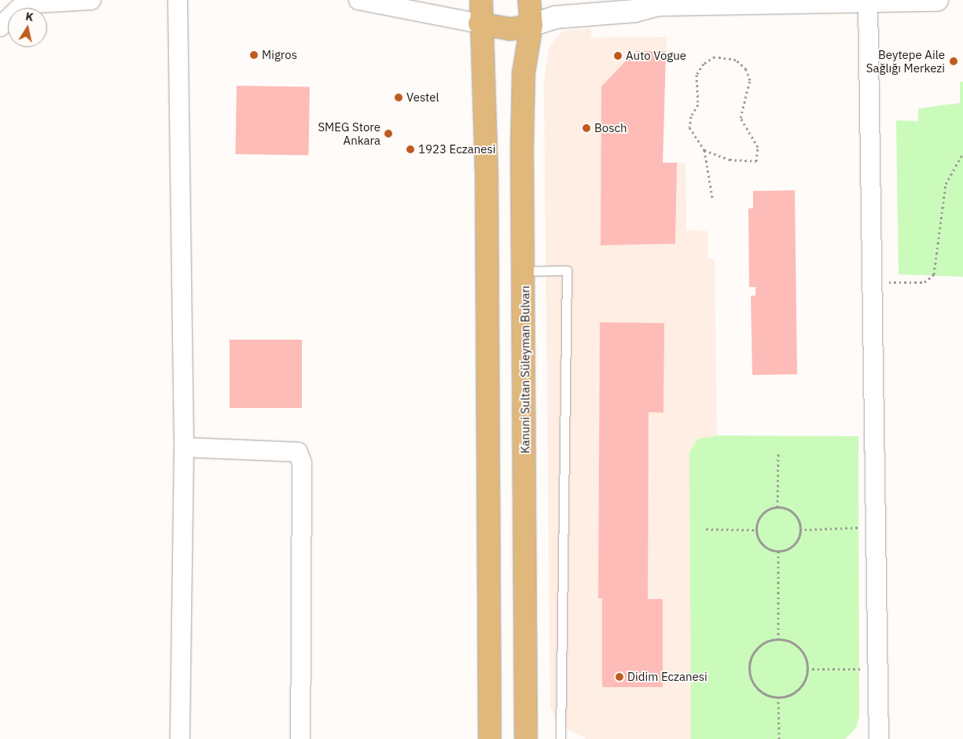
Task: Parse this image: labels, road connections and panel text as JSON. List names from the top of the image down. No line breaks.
{"streets":{"main road":["Kanuni Sultan Süleyman Bulvarı"]},"places":["Migros","Auto Vogue","Beytepe Aile Sağlığı Merkezi","Vestel","Bosch","SMEG Store Ankara","1923 Eczanesi","Didim Eczanesi"],"north":"top"}
